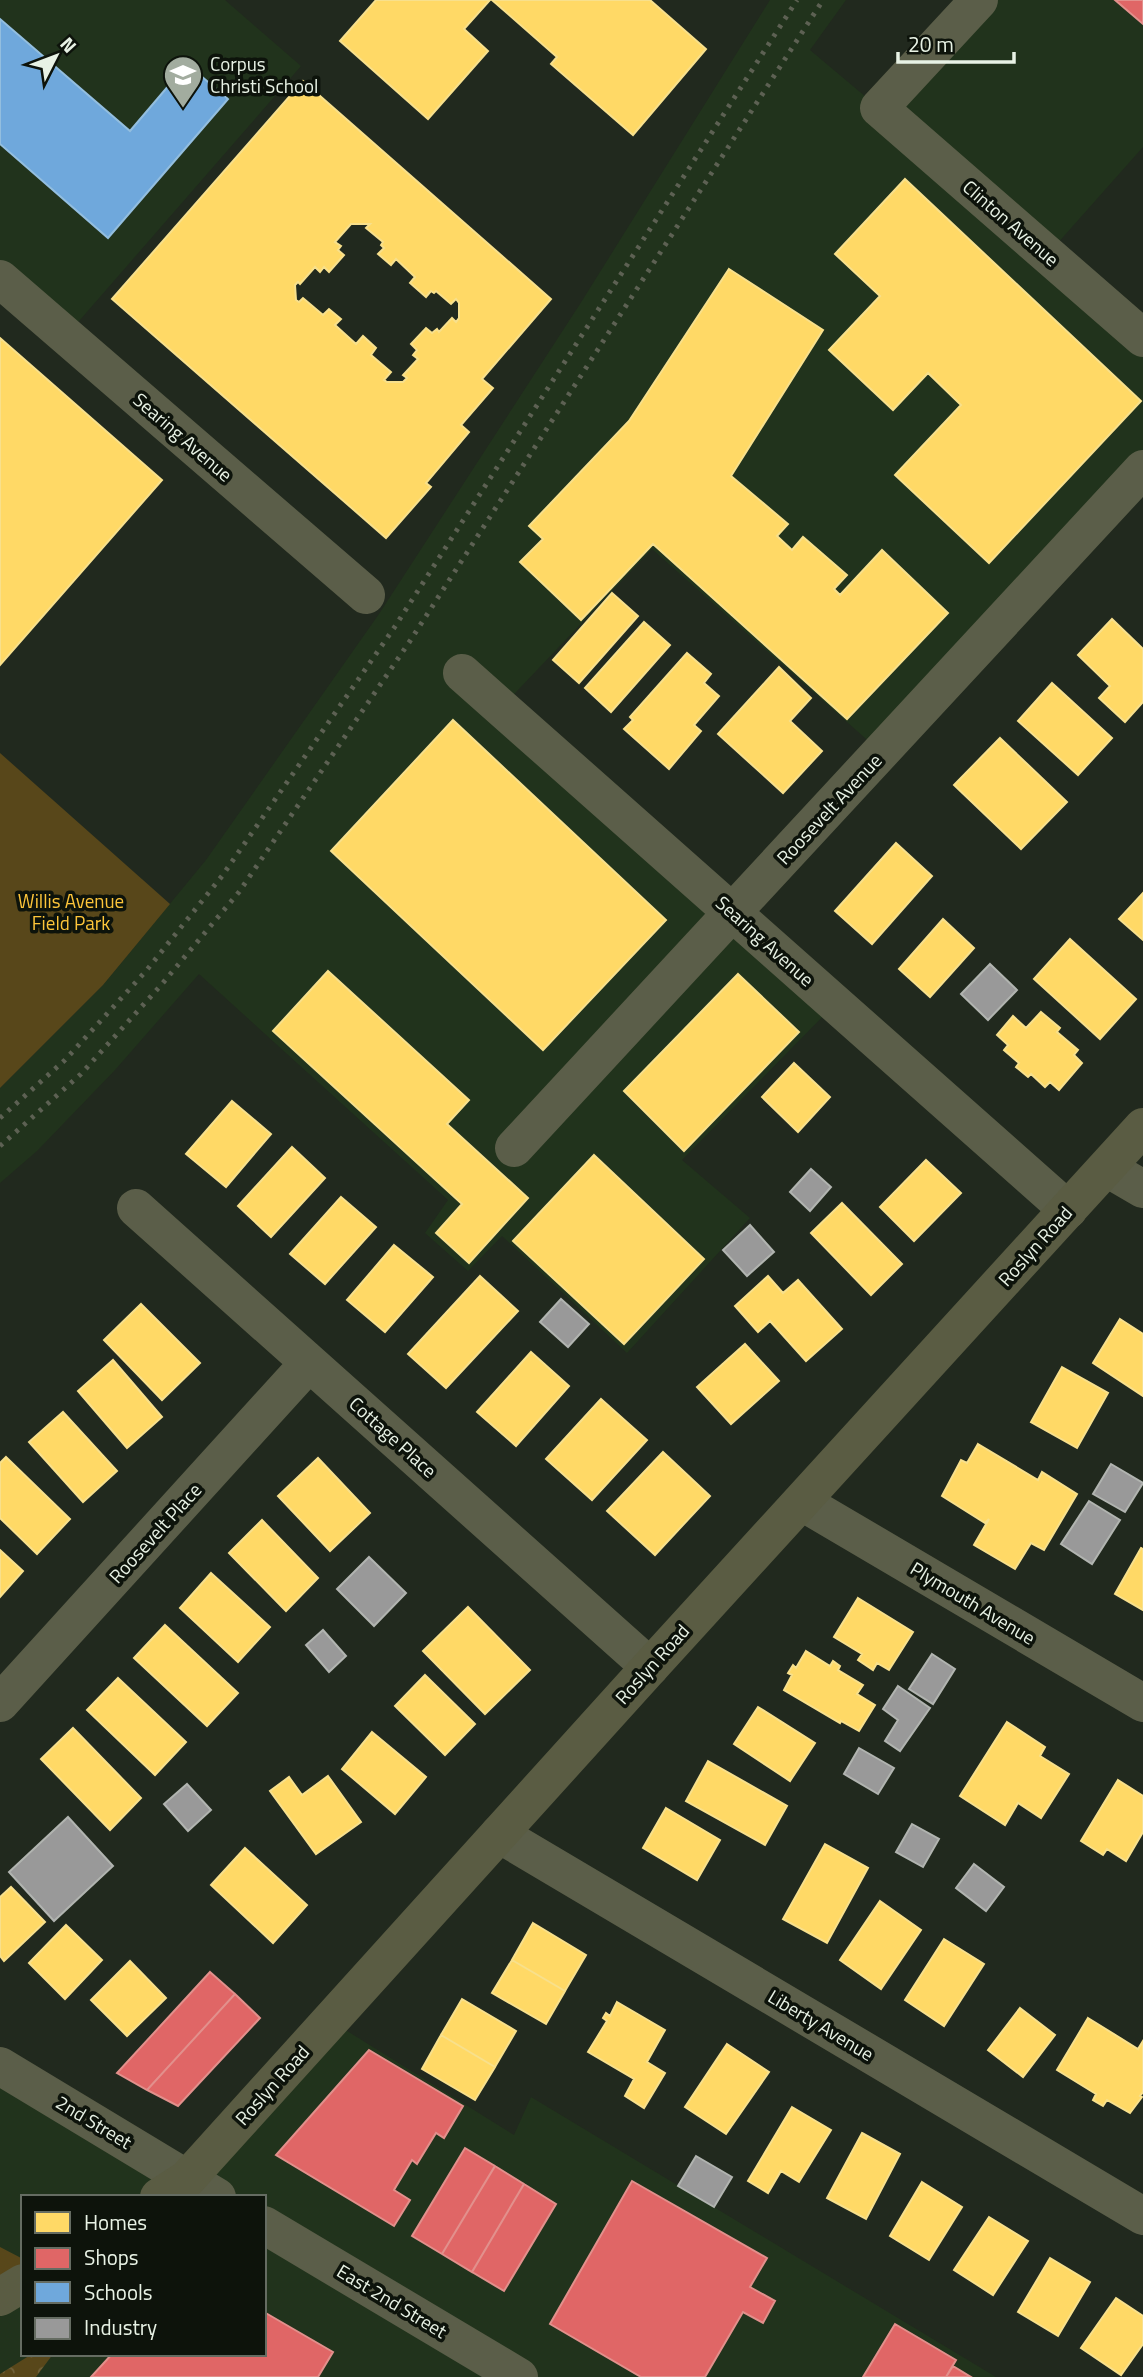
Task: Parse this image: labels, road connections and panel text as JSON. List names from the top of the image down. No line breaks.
{"streets":{"main road":["Roslyn Road"],"street":["Clinton Avenue","Searing Avenue","Roosevelt Avenue","Cottage Place","Roosevelt Place","Plymouth Avenue","Liberty Avenue","2nd Street","East 2nd Street"]},"crossings":[["Searing Avenue","Roosevelt Avenue"],["Searing Avenue","Roslyn Road"],["Roslyn Road","Cottage Place"],["Roslyn Road","Plymouth Avenue"],["Roslyn Road","Liberty Avenue"],["Roslyn Road","2nd Street"],["Cottage Place","Roosevelt Place"]],"parks":["Willis Avenue Field Park"],"places":{"school or university":["Corpus Christi School"]},"legend":["Homes","Shops","Schools","Industry"],"scale_bar":"20 m","north":"top right"}
